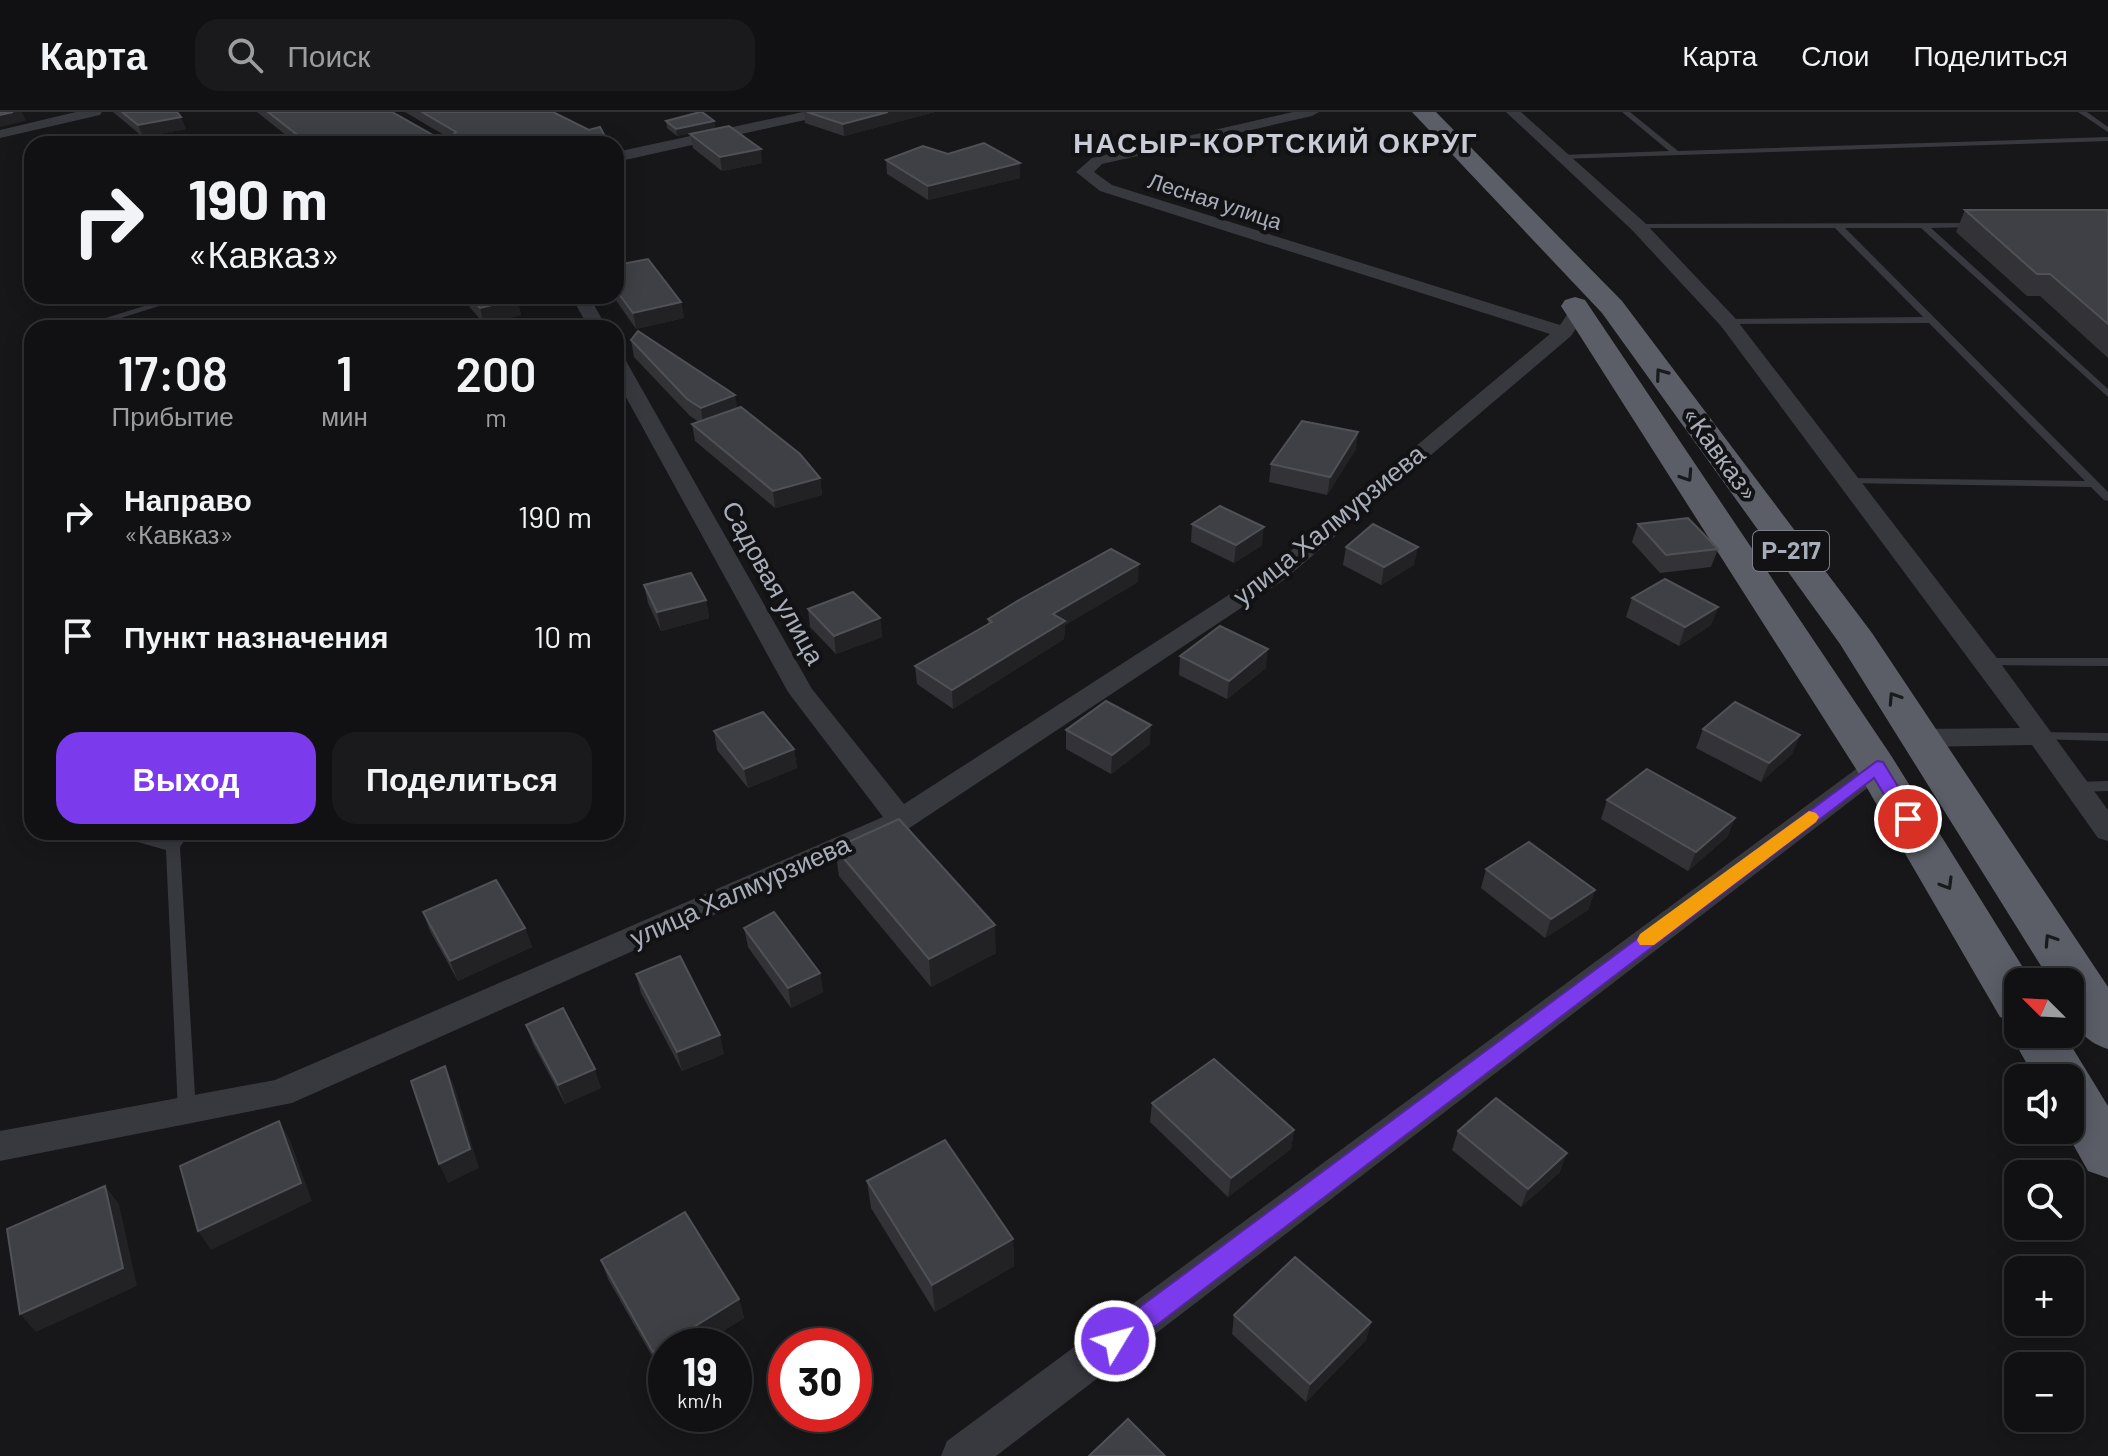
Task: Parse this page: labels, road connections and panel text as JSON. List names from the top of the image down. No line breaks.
{"streets":{"highway":["«Кавказ»","Р-217"],"street":["Лесная улица","улица Халмурзиева","Садовая улица"]},"crossings":[["Лесная улица","«Кавказ»"],["Лесная улица","улица Халмурзиева"],["«Кавказ»","улица Халмурзиева"],["улица Халмурзиева","Садовая улица"]],"districts":["НАСЫР-КОРТСКИЙ ОКРУГ"],"north":"top left","page":{"header":"Карта","search":"Поиск","nav":["Карта","Слои","Поделиться"],"turn":["190 m","«Кавказ»"],"eta":["17:08","Прибытие","1","мин","200","m"],"list":[{"name":"Направо","note":"«Кавказ»","value":"190 m"},{"name":"Пункт назначения","value":"10 m"}],"buttons":["Выход","Поделиться"],"map_buttons":["+","−"],"speed":"19 km/h","limit":"30"}}
